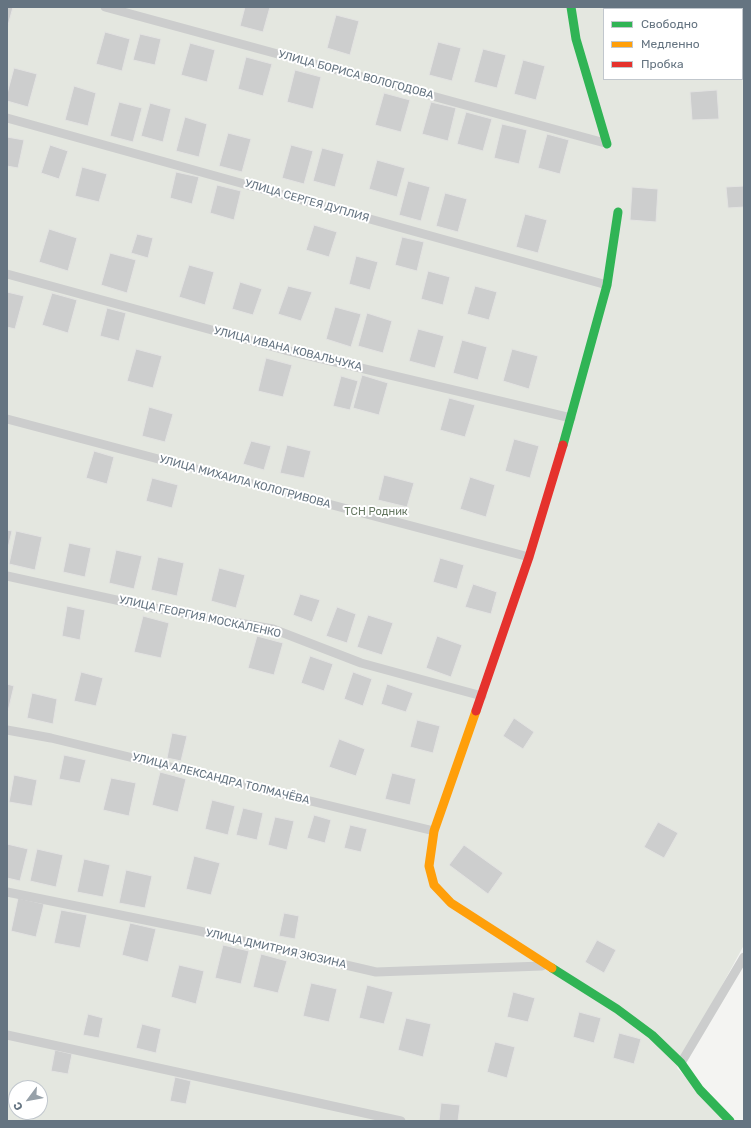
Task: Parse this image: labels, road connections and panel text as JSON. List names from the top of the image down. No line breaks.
{"streets":{"lane":["УЛИЦА БОРИСА ВОЛОГОДОВА","УЛИЦА СЕРГЕЯ ДУПЛИЯ","УЛИЦА ИВАНА КОВАЛЬЧУКА","УЛИЦА МИХАИЛА КОЛОГРИВОВА","УЛИЦА ГЕОРГИЯ МОСКАЛЕНКО","УЛИЦА АЛЕКСАНДРА ТОЛМАЧЁВА","УЛИЦА ДМИТРИЯ ЗЮЗИНА"]},"parks":["ТСН Родник"],"legend":["Свободно","Медленно","Пробка"],"north":"bottom left"}
